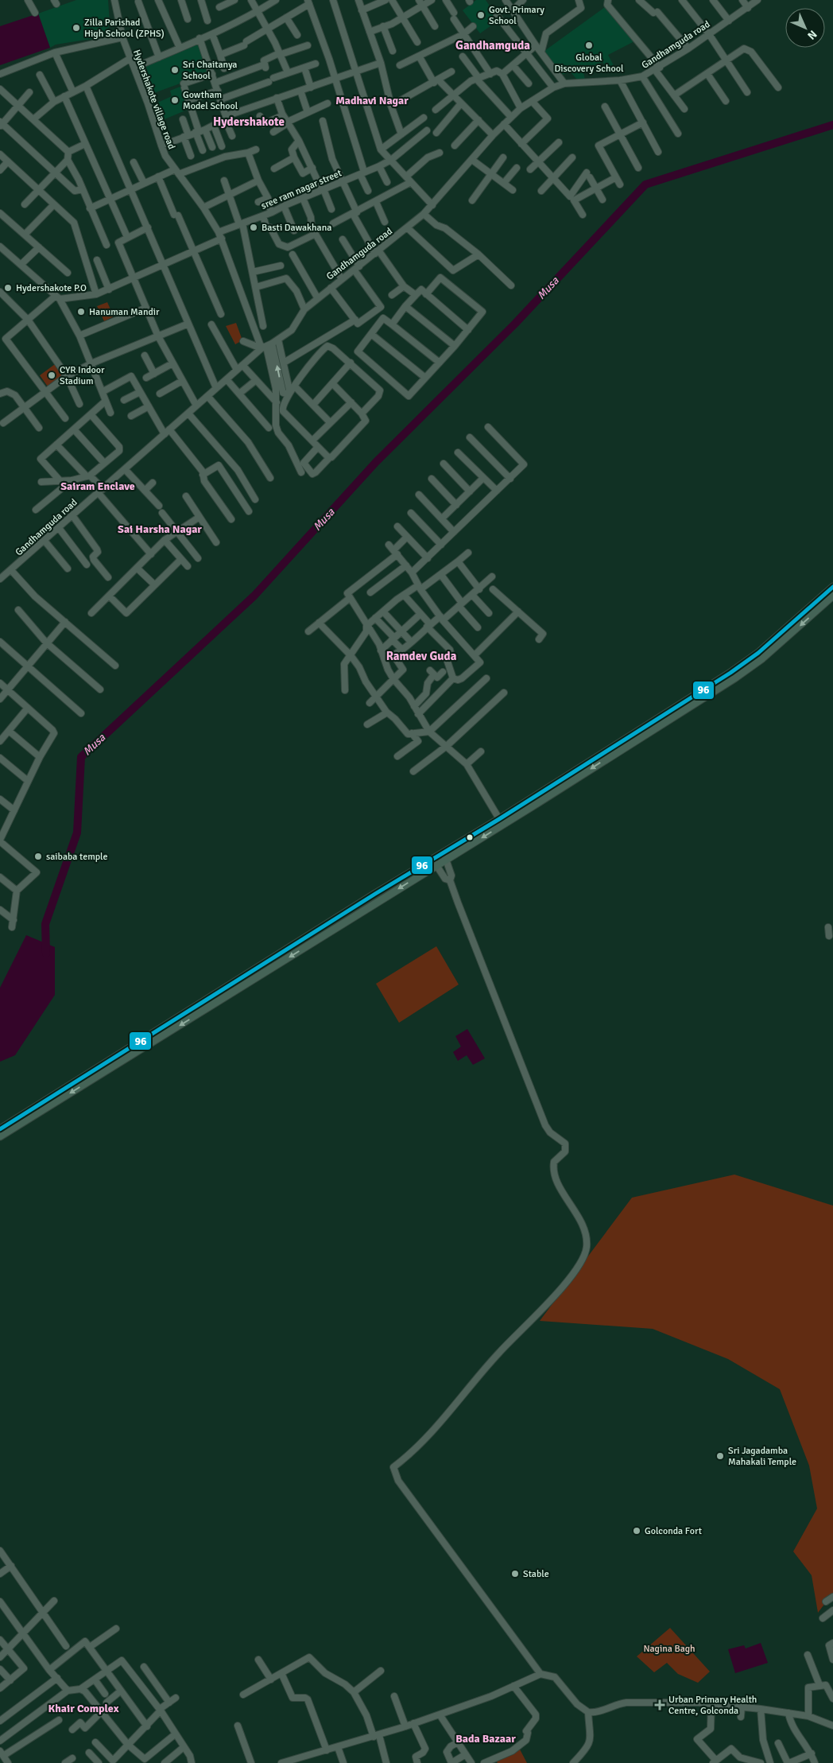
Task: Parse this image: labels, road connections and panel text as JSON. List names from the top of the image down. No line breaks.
{"streets":{"street":["Gandhamguda road","Hydershakote village road","sree ram nagar street"]},"crossings":[["Gandhamguda road","Hydershakote village road"],["Hydershakote village road","sree ram nagar street"]],"districts":["Gandhamguda","Madhavi Nagar","Hydershakote","Sairam Enclave","Sai Harsha Nagar","Ramdev Guda","Khair Complex","Bada Bazaar"],"water":["Musa"],"parks":["Nagina Bagh"],"places":{"other":["Govt. Primary School","Zilla Parishad High School (ZPHS)","Global Discovery School","Sri Chaitanya School","Gowtham Model School","Basti Dawakhana","Hydershakote P.O","Hanuman Mandir","CYR Indoor Stadium","saibaba temple","Sri Jagadamba Mahakali Temple","Golconda Fort","Stable"],"health":["Urban Primary Health Centre, Golconda"]},"lines":["transit line 96"],"north":"bottom right"}
